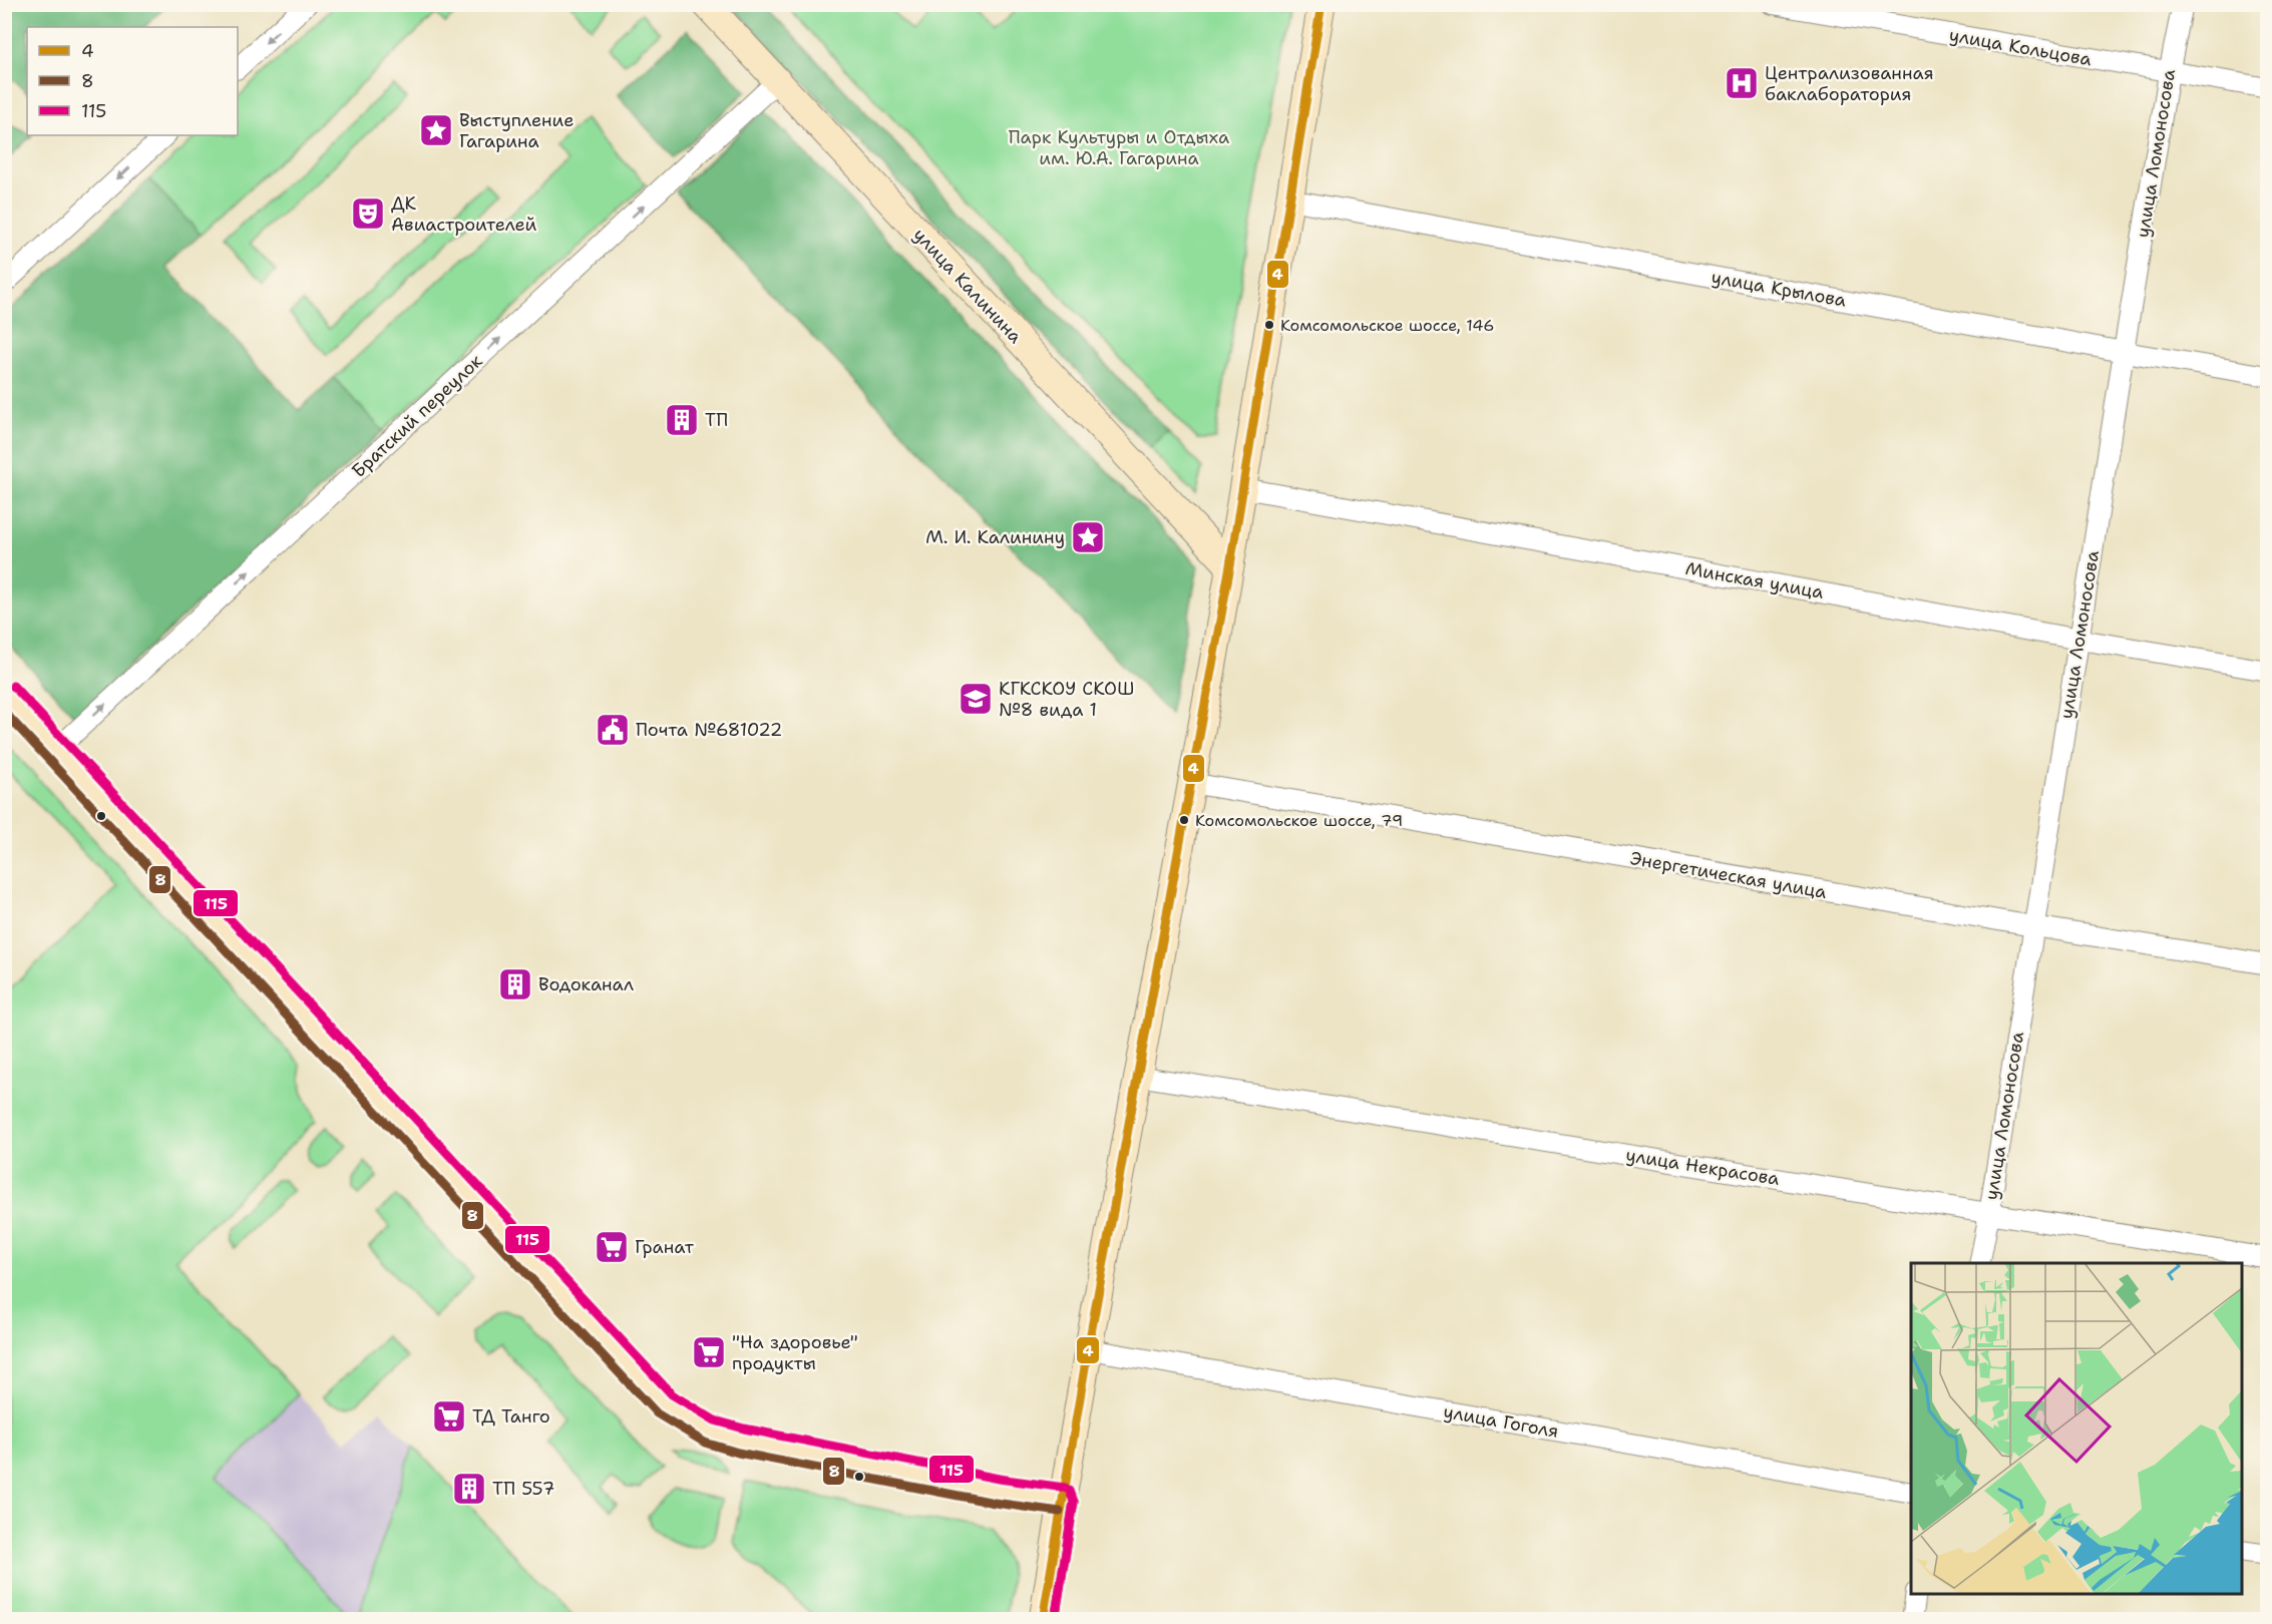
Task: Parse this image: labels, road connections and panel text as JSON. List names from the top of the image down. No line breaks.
{"streets":{"main road":["улица Калинина"],"street":["улица Кольцова","улица Ломоносова","улица Крылова","Братский переулок","Минская улица","Энергетическая улица","улица Некрасова","улица Гоголя"]},"crossings":[["улица Кольцова","улица Ломоносова"],["улица Ломоносова","улица Крылова"],["улица Ломоносова","Минская улица"],["улица Ломоносова","Энергетическая улица"],["улица Ломоносова","улица Некрасова"],["улица Калинина","Братский переулок"]],"one_way":["Братский переулок"],"parks":["Парк Культуры и Отдыха им. Ю.А. Гагарина"],"places":{"hospital":["Централизованная баклаборатория"],"place":["Выступление Гагарина","М. И. Калинину"],"theatre":["ДК Авиастроителей"],"other":["Комсомольское шоссе, 146","Комсомольское шоссе, 79"],"building":["ТП","Водоканал","ТП 557"],"school or university":["КГКСКОУ СКОШ №8 вида 1"],"public building":["Почта №681022"],"supermarket":["Гранат","\"На здоровье\" продукты","ТД Танго"]},"lines":["transit line 4","transit line 115","transit line 8"],"legend":["4","8","115"]}
